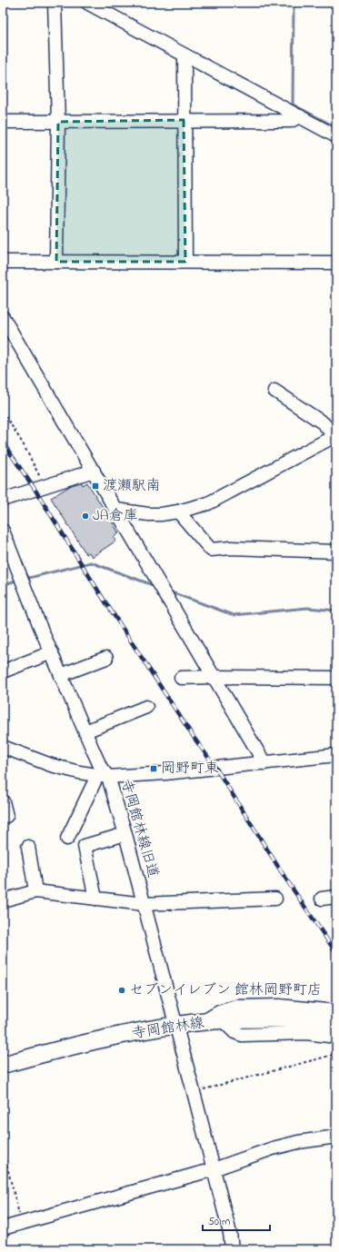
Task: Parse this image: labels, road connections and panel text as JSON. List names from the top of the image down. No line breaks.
{"streets":{"main road":["寺岡館林線"],"street":["寺岡館林線旧道"]},"crossings":[["寺岡館林線旧道","寺岡館林線"]],"places":{"transit":["渡瀬駅南","岡野町東"],"other":["JA倉庫","セブンイレブン 館林岡野町店"]},"scale_bar":"50 m"}
